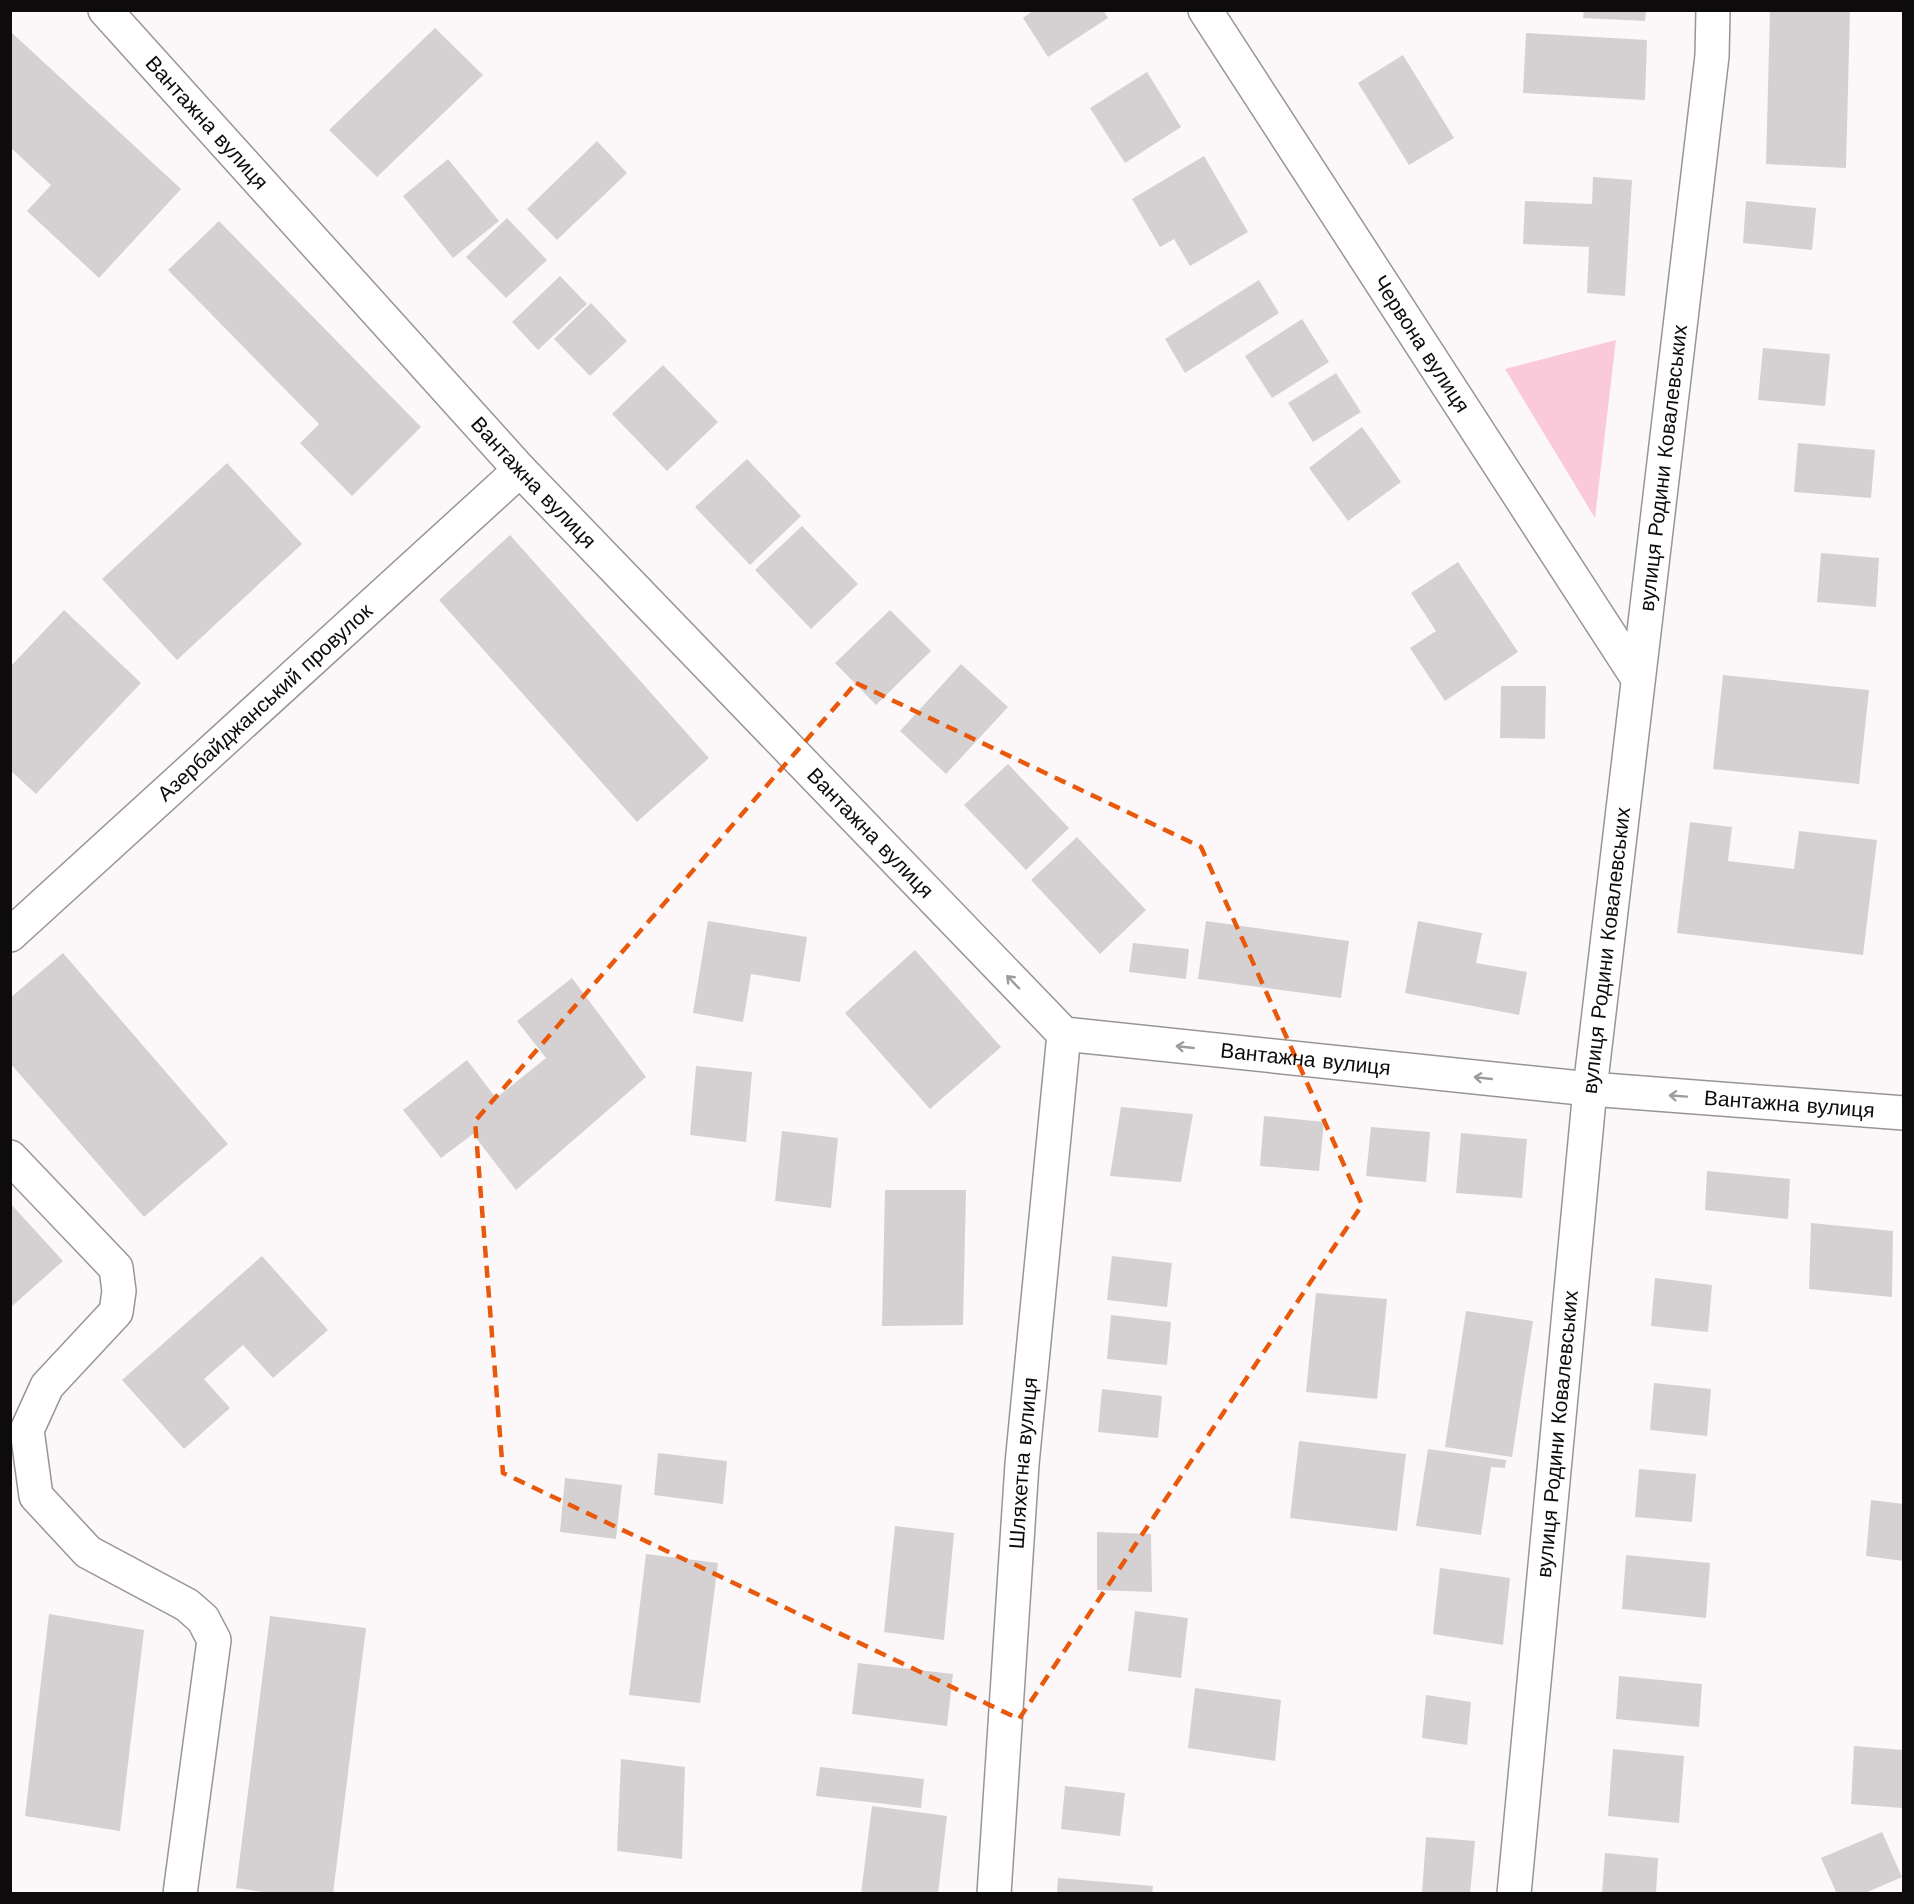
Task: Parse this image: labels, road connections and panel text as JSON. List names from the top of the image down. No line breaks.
{"streets":{"street":["Вантажна вулиця","Червона вулиця","вулиця Родини Ковалевських","Азербайджанський провулок","Шляхетна вулиця"]},"crossings":[["Вантажна вулиця","вулиця Родини Ковалевських"],["Вантажна вулиця","Азербайджанський провулок"],["Вантажна вулиця","Шляхетна вулиця"],["Червона вулиця","вулиця Родини Ковалевських"]],"one_way":["Вантажна вулиця"]}
